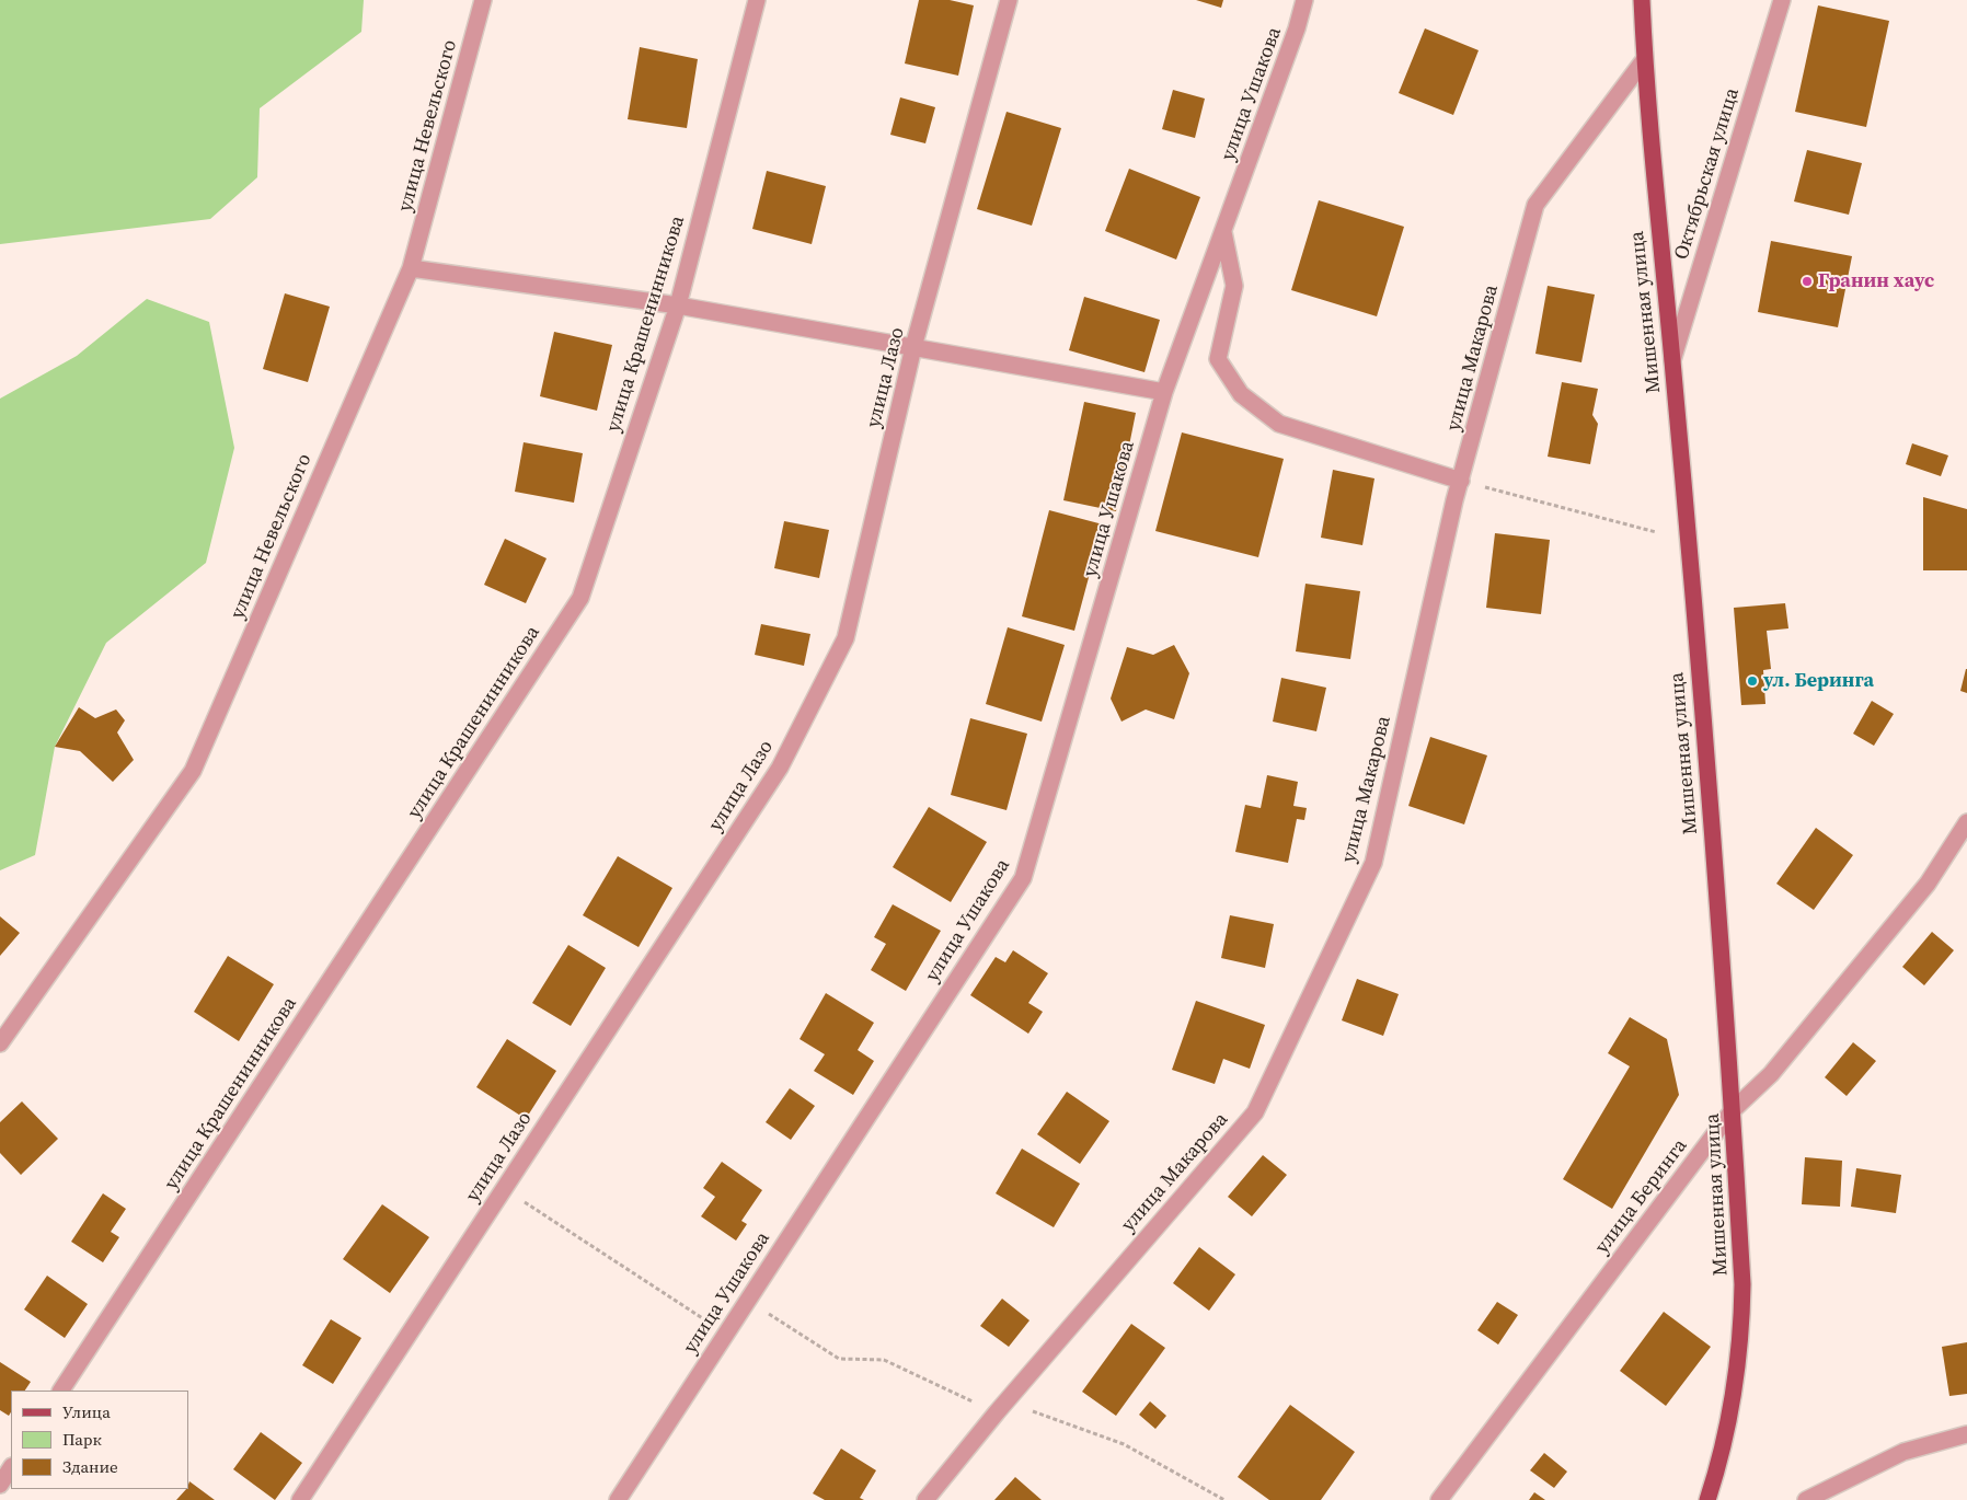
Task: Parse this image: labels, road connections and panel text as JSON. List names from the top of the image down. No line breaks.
{"streets":{"main road":["Мишенная улица"],"street":["улица Ушакова","улица Невельского","Октябрьская улица","улица Крашенинникова","улица Макарова","улица Лазо","улица Беринга"]},"crossings":[["Октябрьская улица","Мишенная улица"],["Мишенная улица","улица Макарова"],["Мишенная улица","улица Беринга"]],"places":["Гранин хаус","ул. Беринга"],"legend":["Улица","Парк","Здание"]}
